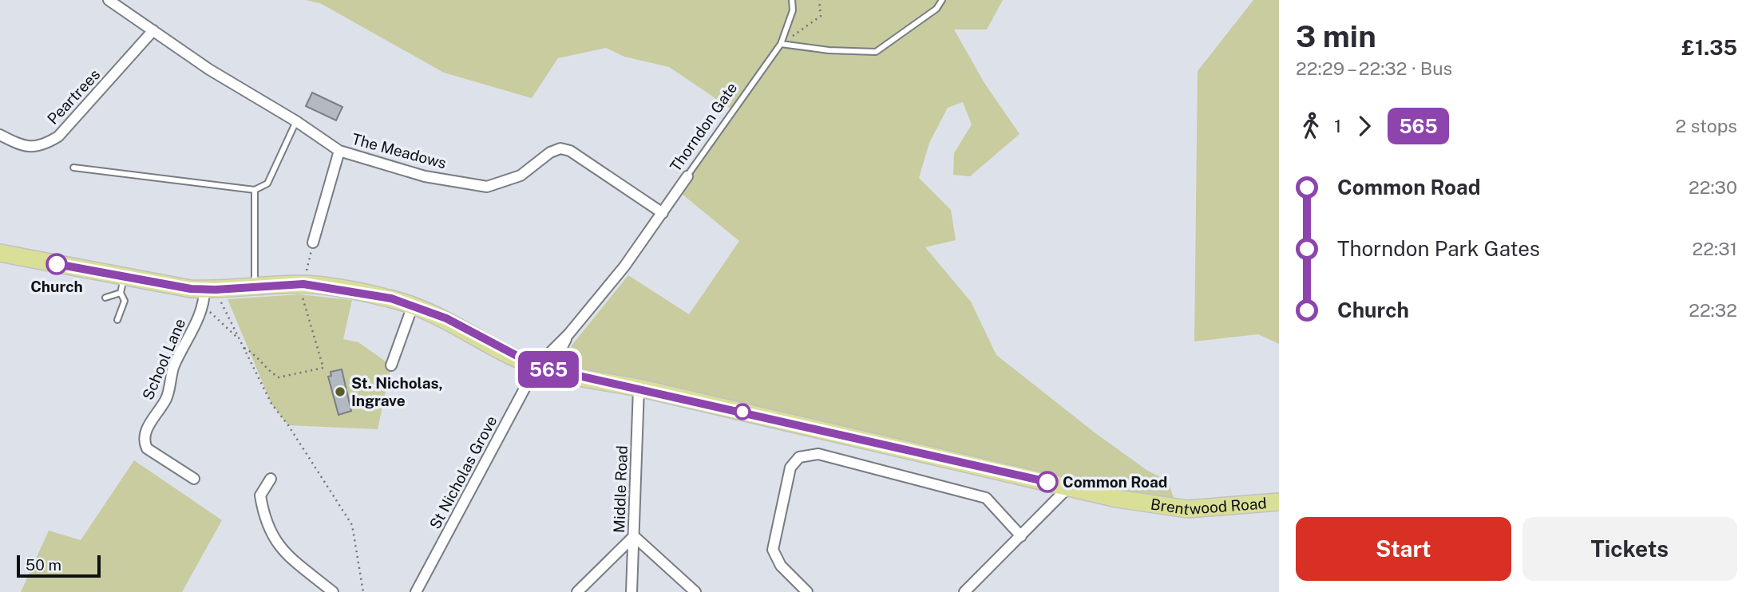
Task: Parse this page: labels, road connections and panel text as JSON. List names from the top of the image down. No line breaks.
{"streets":{"main road":["Brentwood Road"],"street":["Peartrees","Thorndon Gate","The Meadows","School Lane","St Nicholas Grove","Middle Road"]},"crossings":[["Peartrees","The Meadows"],["Thorndon Gate","The Meadows"],["Thorndon Gate","St Nicholas Grove"],["Thorndon Gate","Brentwood Road"],["School Lane","Brentwood Road"],["St Nicholas Grove","Brentwood Road"],["Middle Road","Brentwood Road"]],"places":["Church","St. Nicholas, Ingrave","Common Road"],"lines":["bus line 565"],"scale_bar":"50 m","page":{"on_map":"565","heading":["3 min","22:29 – 22:32 · Bus","£1.35"],"legs":["1","565","2 stops"],"list":[{"name":"Common Road","value":"22:30"},{"name":"Thorndon Park Gates","value":"22:31"},{"name":"Church","value":"22:32"}],"buttons":["Start","Tickets"],"scale":"50 m"}}
